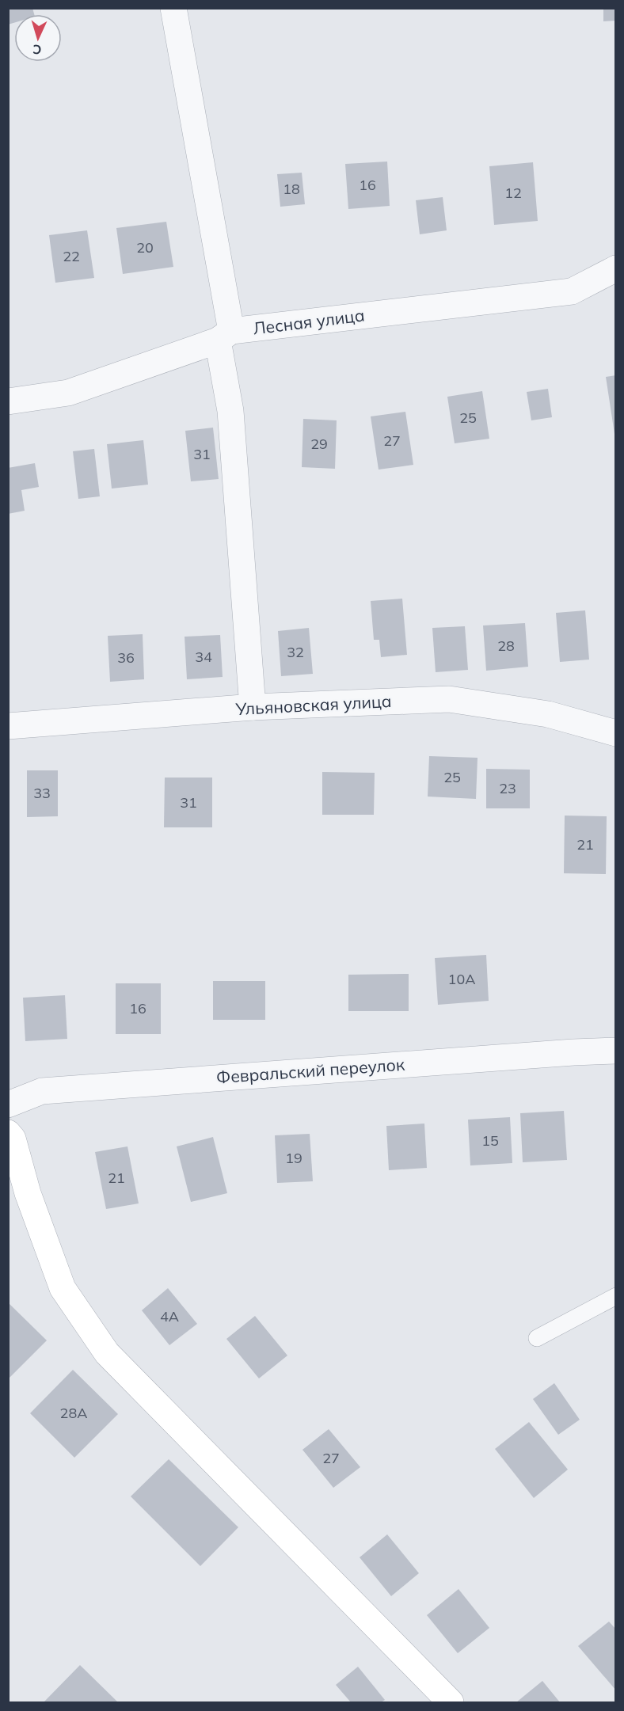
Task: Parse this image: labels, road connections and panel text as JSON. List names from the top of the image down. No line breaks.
{"streets":{"street":["Лесная улица","Ульяновская улица","Февральский переулок"]},"house_numbers":["16","18","12","20","22","25","27","29","31","28","32","34","36","25","23","33","31","21","10А","16","15","19","21","4А","28А","27"],"north":"bottom"}
